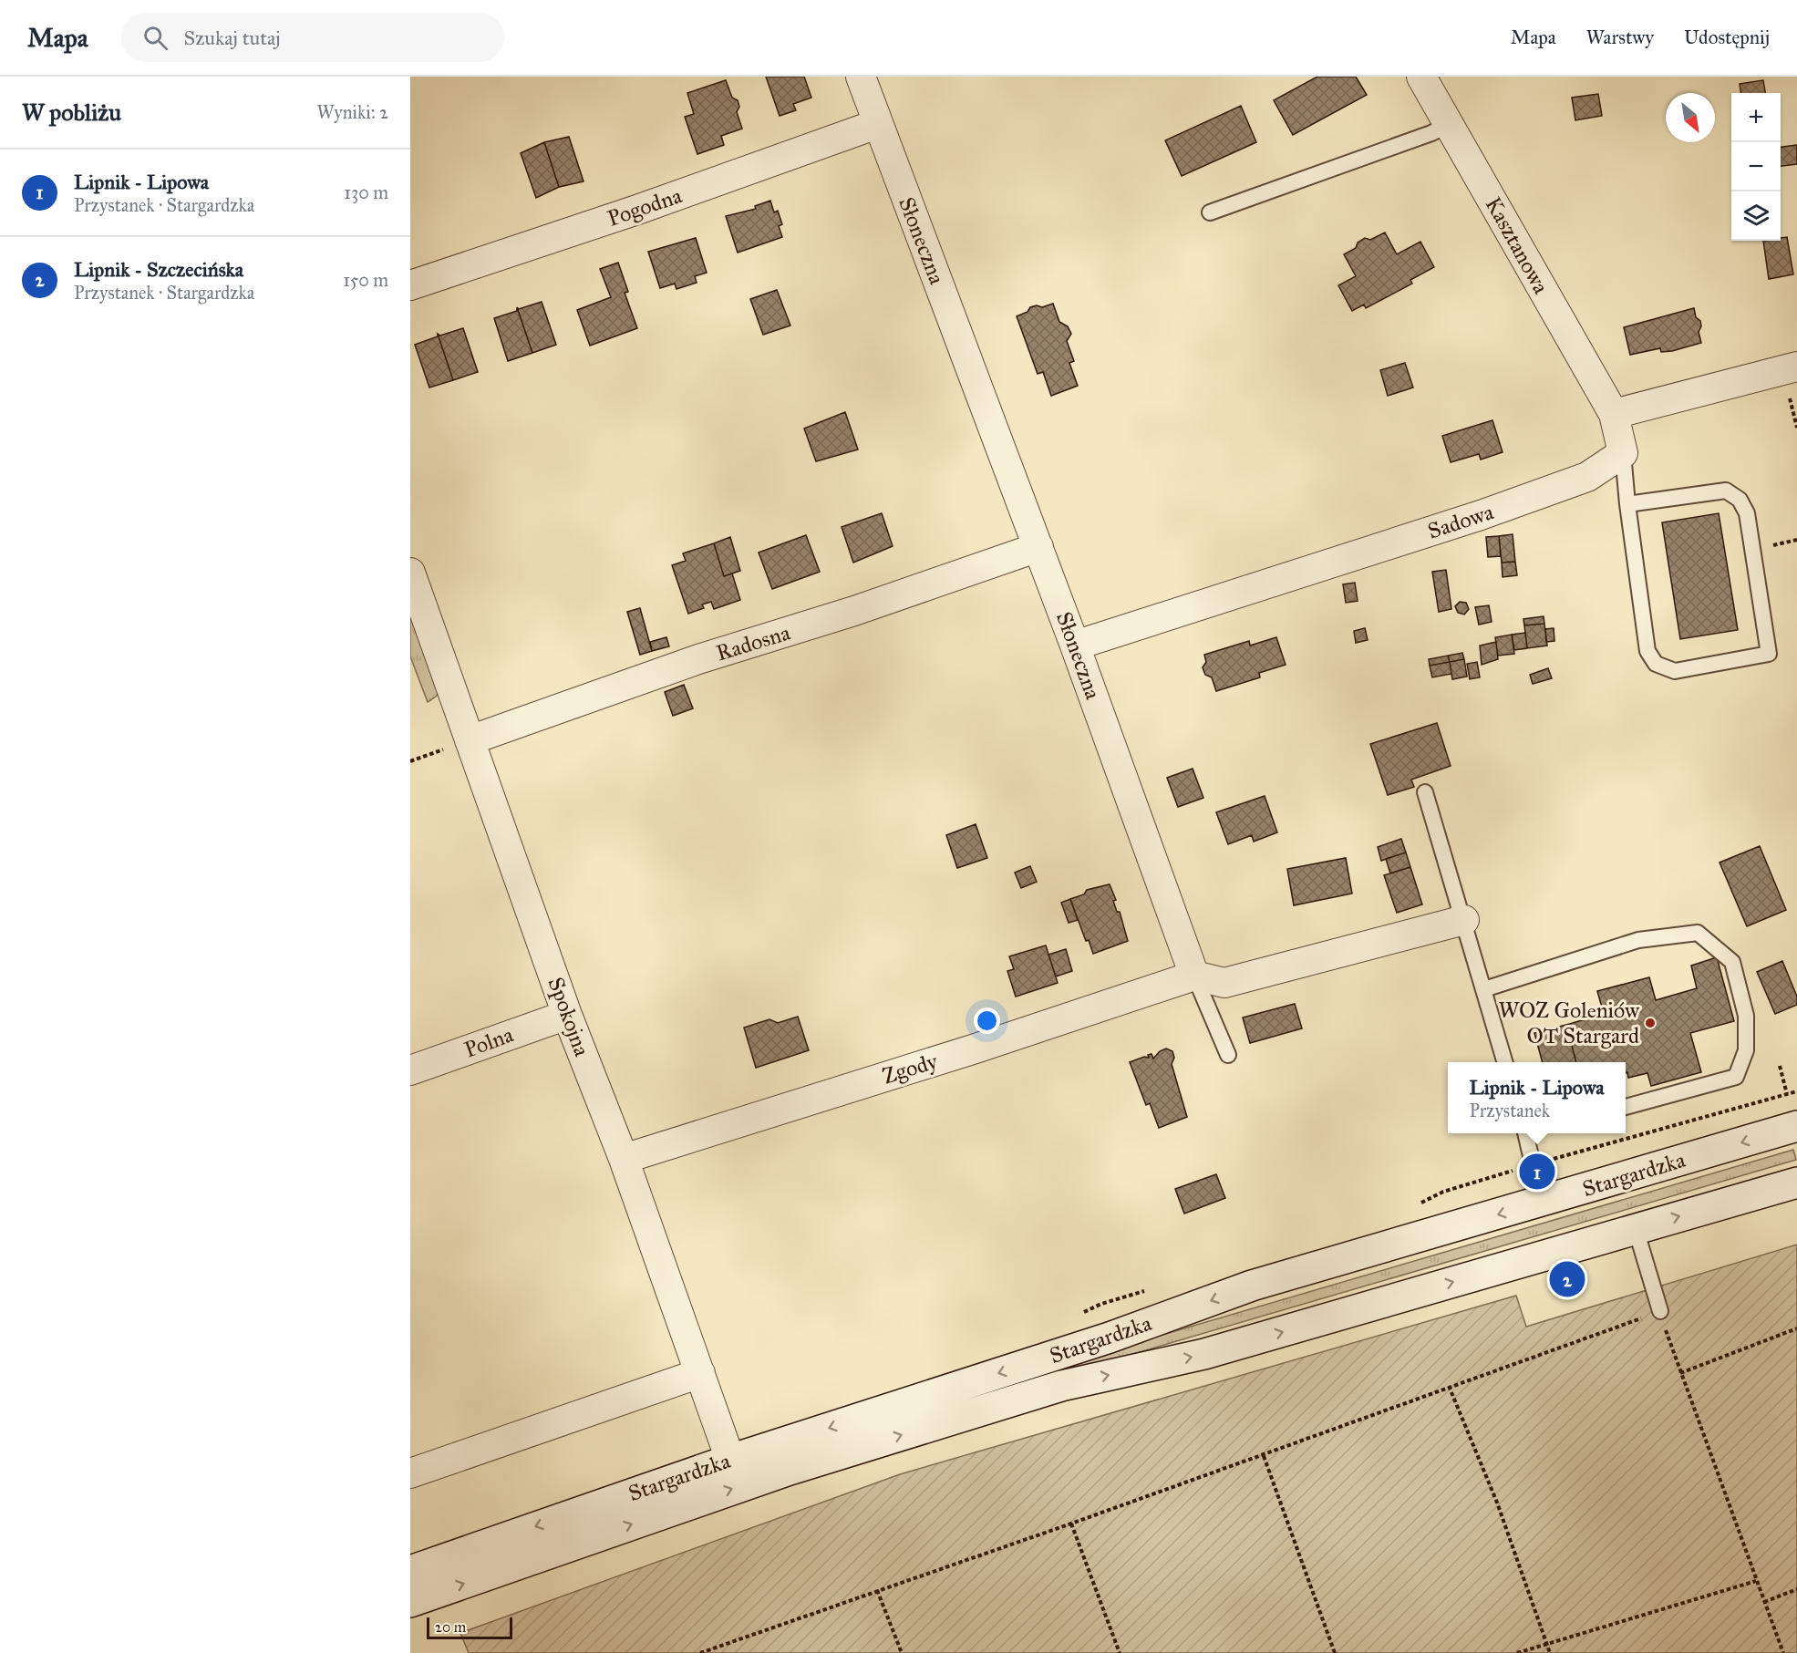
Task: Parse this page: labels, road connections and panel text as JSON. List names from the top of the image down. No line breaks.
{"streets":{"main road":["Stargardzka"],"street":["Pogodna","Słoneczna","Kasztanowa","Sadowa","Radosna","Spokojna","Polna","Zgody"]},"crossings":[["Pogodna","Słoneczna"],["Słoneczna","Sadowa"],["Słoneczna","Radosna"],["Słoneczna","Zgody"],["Radosna","Spokojna"],["Spokojna","Polna"],["Spokojna","Zgody"],["Spokojna","Stargardzka"]],"places":["WOZ Goleniów OT Stargard"],"scale_bar":"20 m","north":"bottom right","page":{"header":"Mapa","search":"Szukaj tutaj","nav":["Mapa","Warstwy","Udostępnij"],"heading":["W pobliżu","Wyniki: 2"],"map_buttons":["+","−"],"list":[{"mark":"1","name":"Lipnik - Lipowa","note":"Przystanek · Stargardzka","value":"130 m"},{"mark":"2","name":"Lipnik - Szczecińska","note":"Przystanek · Stargardzka","value":"150 m"}],"popup":["Lipnik - Lipowa","Przystanek"],"pins":["1","2"],"scale":"20 m"}}
